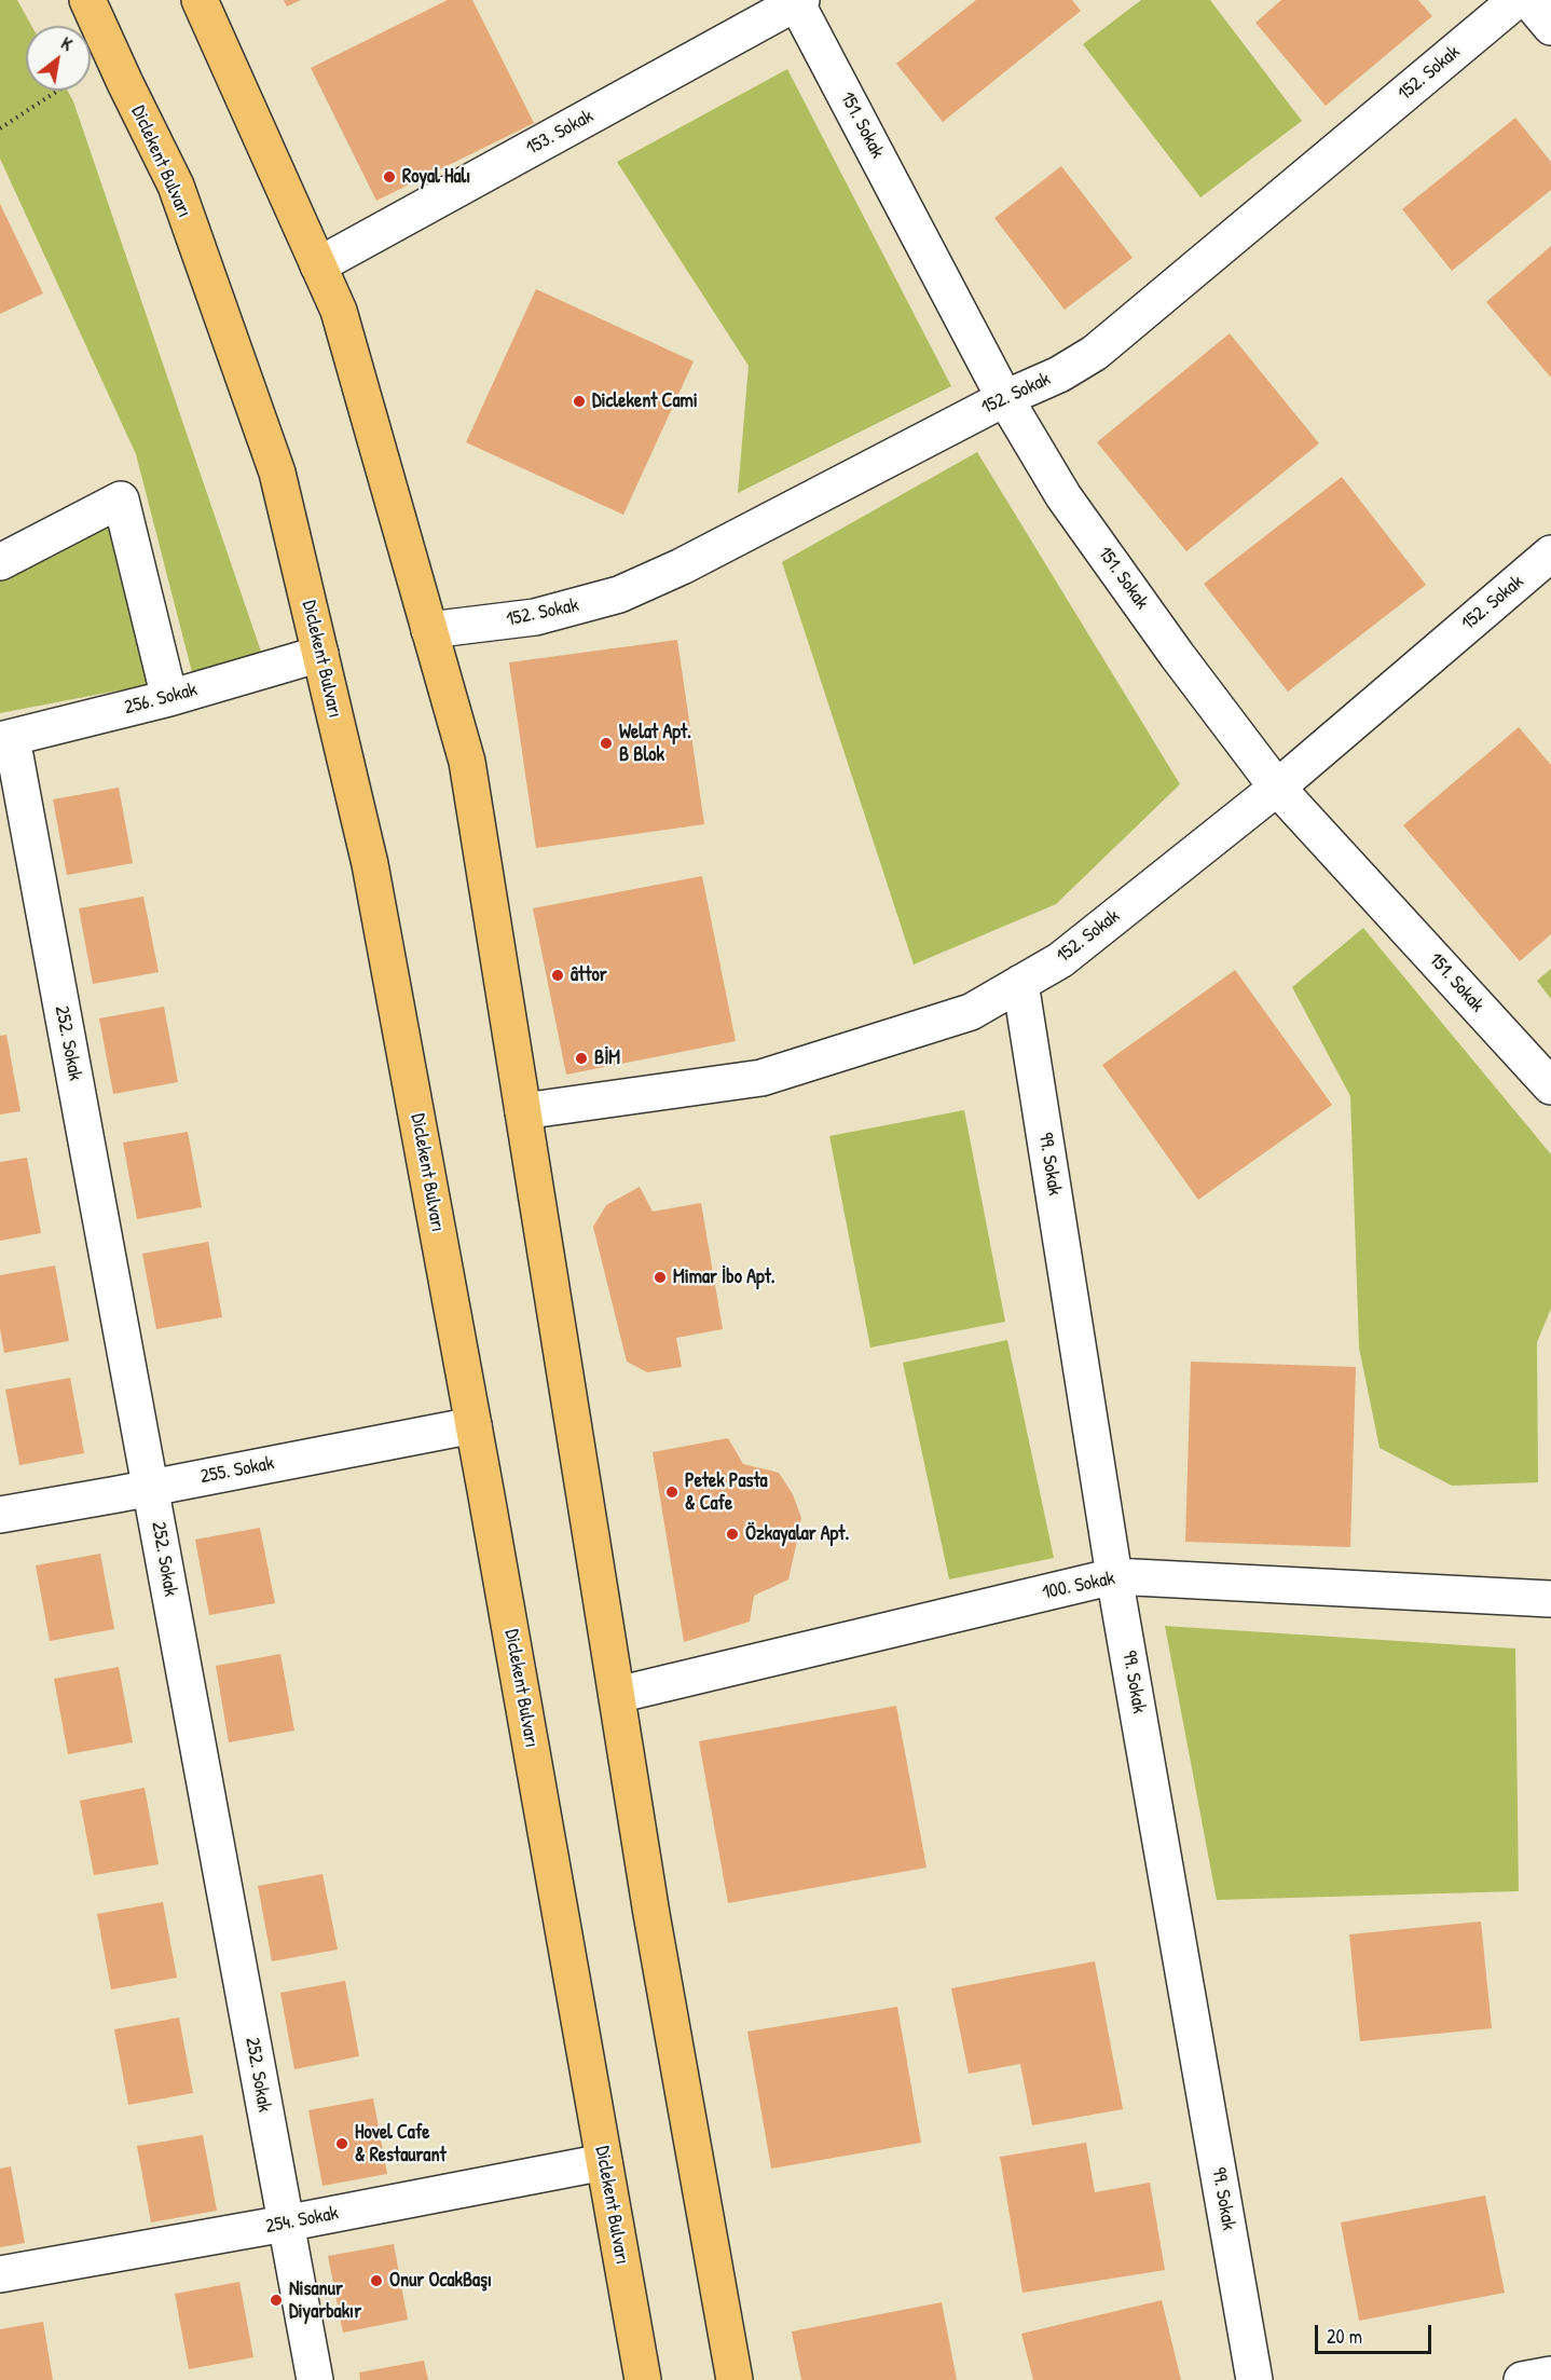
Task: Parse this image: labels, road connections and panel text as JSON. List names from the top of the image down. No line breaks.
{"streets":{"main road":["Diclekent Bulvarı"],"street":["152. Sokak","151. Sokak","153. Sokak","256. Sokak","252. Sokak","99. Sokak","255. Sokak","100. Sokak","254. Sokak"]},"crossings":[["152. Sokak","151. Sokak"],["152. Sokak","99. Sokak"],["151. Sokak","153. Sokak"],["Diclekent Bulvarı","256. Sokak"],["Diclekent Bulvarı","255. Sokak"],["Diclekent Bulvarı","254. Sokak"],["256. Sokak","252. Sokak"],["252. Sokak","255. Sokak"],["252. Sokak","254. Sokak"],["99. Sokak","100. Sokak"]],"places":["Royal Halı","Diclekent Cami","Welat Apt. B Blok","âttor","BİM","Mimar İbo Apt.","Petek Pasta & Cafe","Özkayalar Apt.","Hovel Cafe & Restaurant","Onur OcakBaşı","Nisanur Diyarbakır"],"scale_bar":"20 m","north":"top right"}
